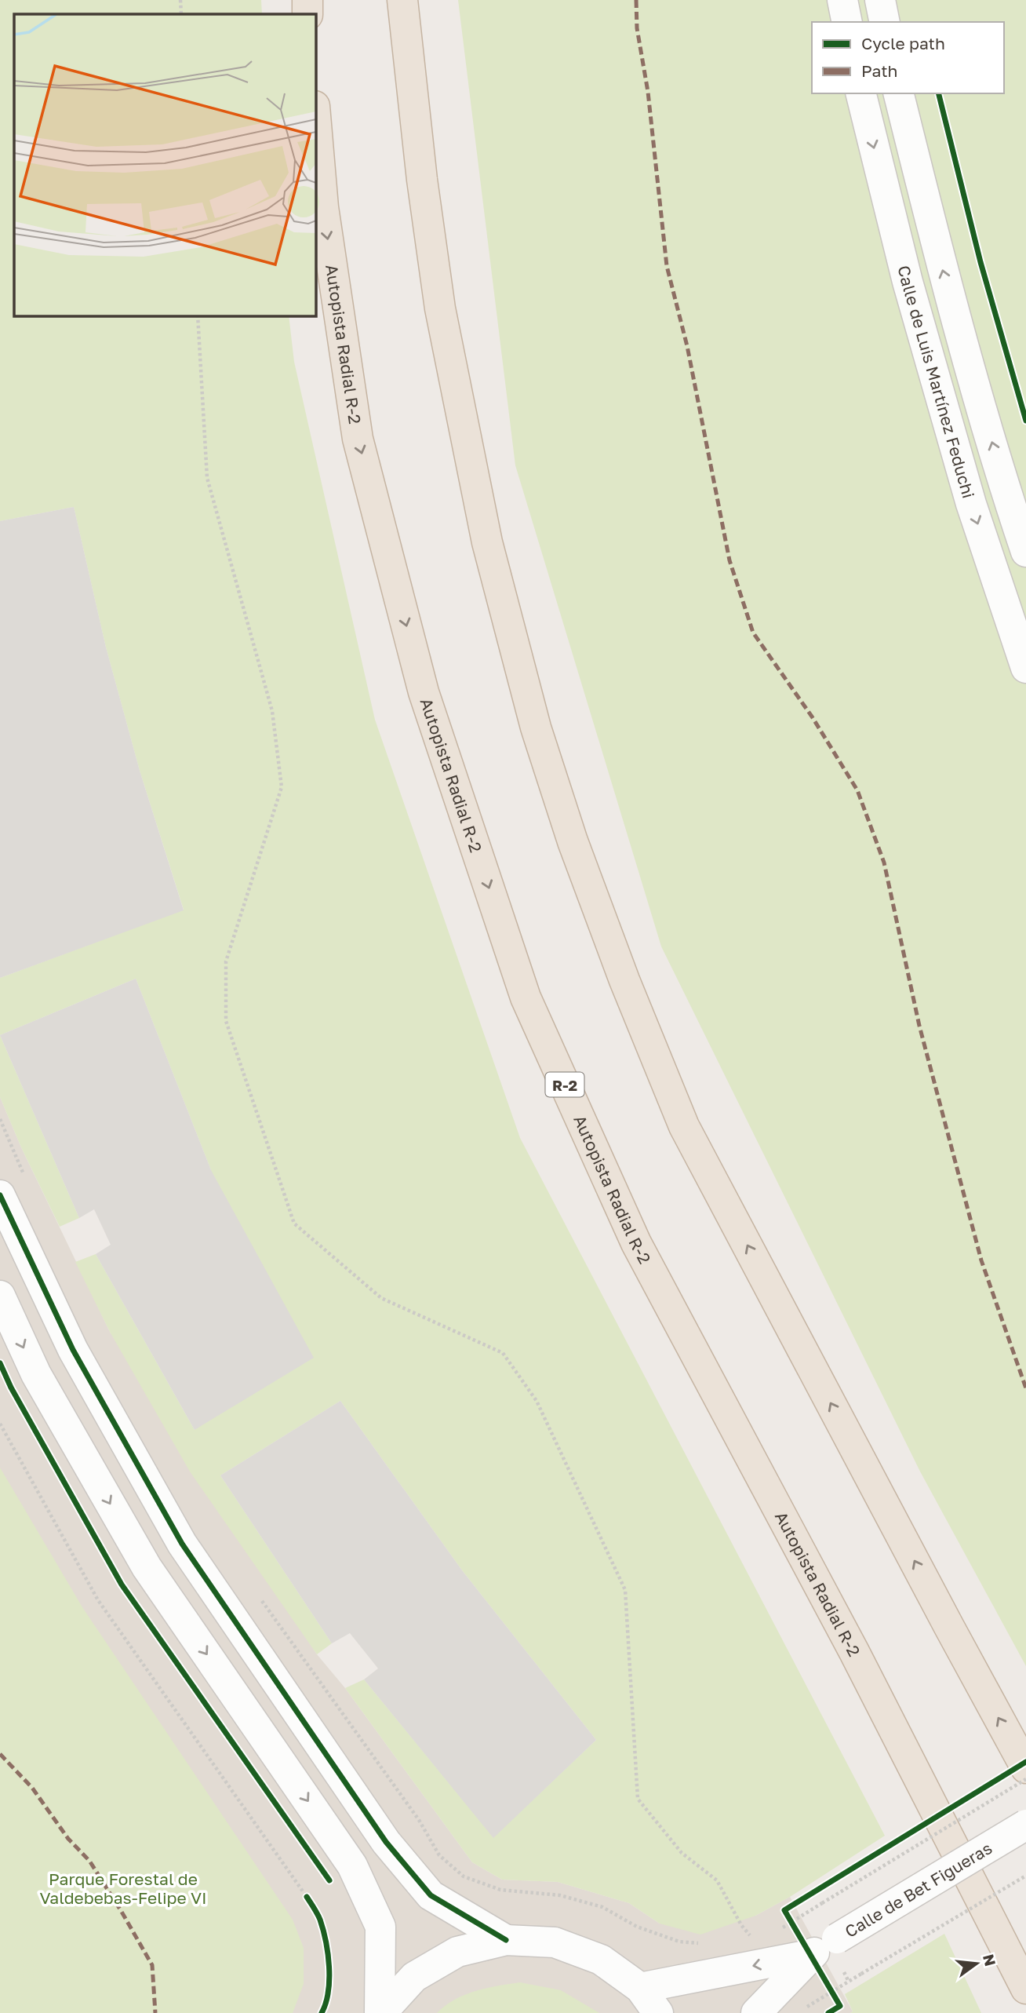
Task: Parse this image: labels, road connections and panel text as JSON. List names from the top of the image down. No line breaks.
{"streets":{"highway":["Autopista Radial R-2","R-2"],"street":["Calle de Luis Martínez Feduchi","Calle de Bet Figueras"]},"parks":["Parque Forestal de Valdebebas-Felipe VI"],"legend":["Cycle path","Path"],"north":"right"}
